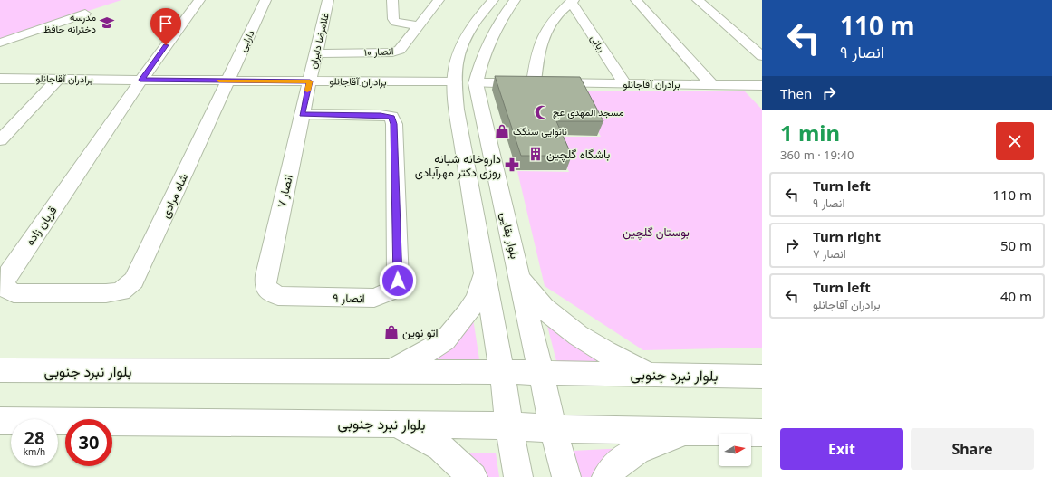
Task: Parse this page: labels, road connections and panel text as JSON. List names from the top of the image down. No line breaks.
{"streets":{"street":["دارابی","غلامرضا دلیران","ربانی","انصار ۱۰","برادران آقاجانلو","انصار ۷","شاه مرادی","قربان زاده","بلوار بقایی","انصار ۹","بلوار نبرد جنوبی"]},"crossings":[["دارابی","برادران آقاجانلو"],["دارابی","شاه مرادی"],["غلامرضا دلیران","انصار ۱۰"],["غلامرضا دلیران","برادران آقاجانلو"],["غلامرضا دلیران","انصار ۷"],["ربانی","برادران آقاجانلو"],["برادران آقاجانلو","انصار ۷"],["برادران آقاجانلو","شاه مرادی"],["برادران آقاجانلو","قربان زاده"],["برادران آقاجانلو","بلوار بقایی"],["انصار ۷","انصار ۹"],["شاه مرادی","قربان زاده"],["بلوار بقایی","بلوار نبرد جنوبی"]],"parks":["بوستان گلچین"],"places":{"school or university":["مدرسه دخترانه حافظ"],"mosque":["مسجد المهدی عج"],"shop":["نانوایی سنگک","اتو نوین"],"building":["باشگاه گلچین"],"pharmacy":["داروخانه شبانه روزی دکتر مهرآبادی"]},"north":"right","page":{"turn":["110 m","انصار ۹"],"then":"Then","heading":["1 min","360 m · 19:40"],"list":[{"name":"Turn left","note":"انصار ۹","value":"110 m"},{"name":"Turn right","note":"انصار ۷","value":"50 m"},{"name":"Turn left","note":"برادران آقاجانلو","value":"40 m"}],"speed":"28 km/h","limit":"30","buttons":["Exit","Share"]}}
